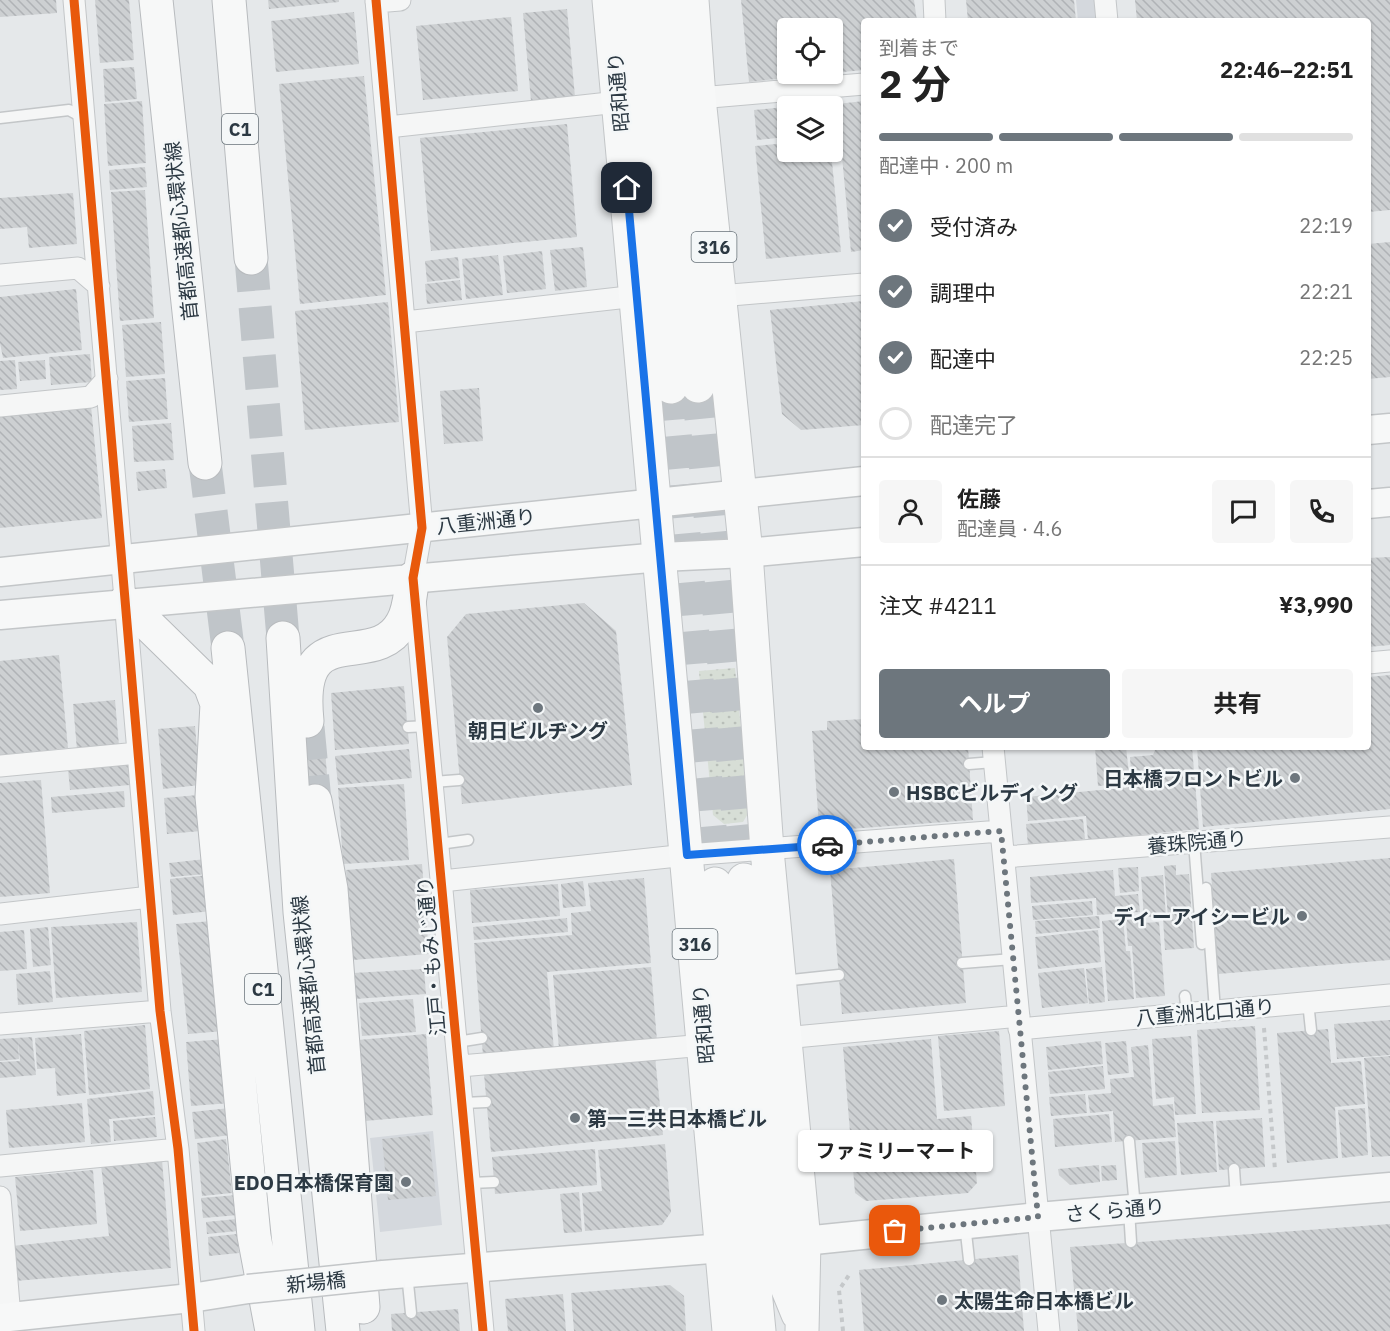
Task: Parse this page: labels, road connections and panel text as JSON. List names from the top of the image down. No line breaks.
{"streets":{"main road":["昭和通り","C1","首都高速都心環状線","316"],"street":["八重洲通り","養珠院通り","江戸・もみじ通り","八重洲北口通り","さくら通り","新場橋"]},"crossings":[["昭和通り","八重洲通り"],["昭和通り","八重洲北口通り"],["昭和通り","さくら通り"],["昭和通り","新場橋"],["八重洲通り","江戸・もみじ通り"],["江戸・もみじ通り","新場橋"]],"places":["朝日ビルヂング","日本橋フロントビル","HSBCビルディング","ディーアイシービル","第一三共日本橋ビル","EDO日本橋保育園","ファミリーマート","太陽生命日本橋ビル"],"page":{"heading":["2 分","到着まで","22:46–22:51"],"panel":["佐藤","配達員 · 4.6","注文 #4211","¥3,990"],"bar":"配達中 · 200 m","list":[["受付済み","22:19"],["調理中","22:21"],["配達中","22:25"],"配達完了"],"buttons":["ヘルプ","共有"],"bubble":"ファミリーマート"}}
